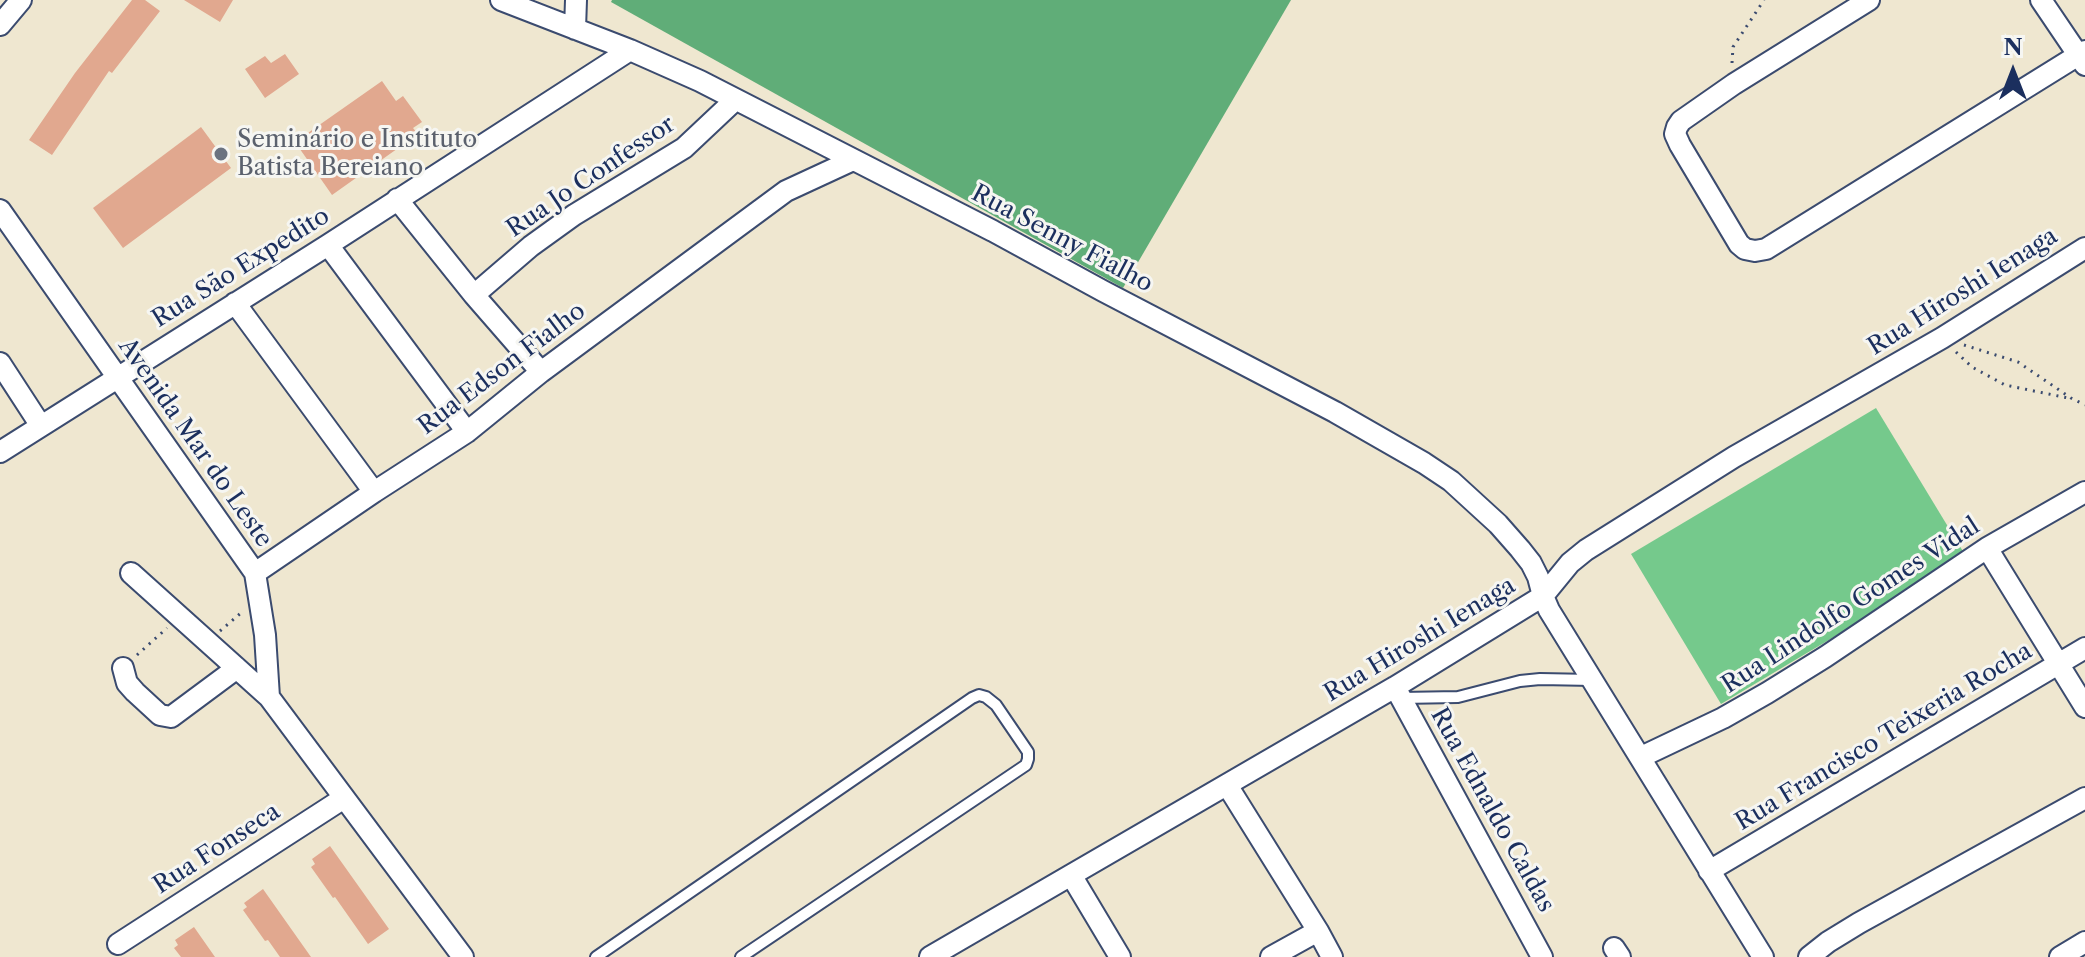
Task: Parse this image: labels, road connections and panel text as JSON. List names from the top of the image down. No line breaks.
{"streets":{"street":["Rua Jo Confessor","Rua Senny Fialho","Rua São Expedito","Rua Hiroshi Ienaga","Rua Edson Fialho","Avenida Mar do Leste","Rua Lindolfo Gomes Vidal","Rua Francisco Teixeria Rocha","Rua Ednaldo Caldas","Rua Fonseca"]},"crossings":[["Rua Jo Confessor","Rua Senny Fialho"],["Rua Senny Fialho","Rua São Expedito"],["Rua Senny Fialho","Rua Hiroshi Ienaga"],["Rua Senny Fialho","Rua Edson Fialho"],["Rua Senny Fialho","Rua Lindolfo Gomes Vidal"],["Rua Senny Fialho","Rua Francisco Teixeria Rocha"],["Rua São Expedito","Avenida Mar do Leste"],["Rua Hiroshi Ienaga","Rua Ednaldo Caldas"],["Rua Edson Fialho","Avenida Mar do Leste"]],"places":["Seminário e Instituto Batista Bereiano"],"north":"top"}
